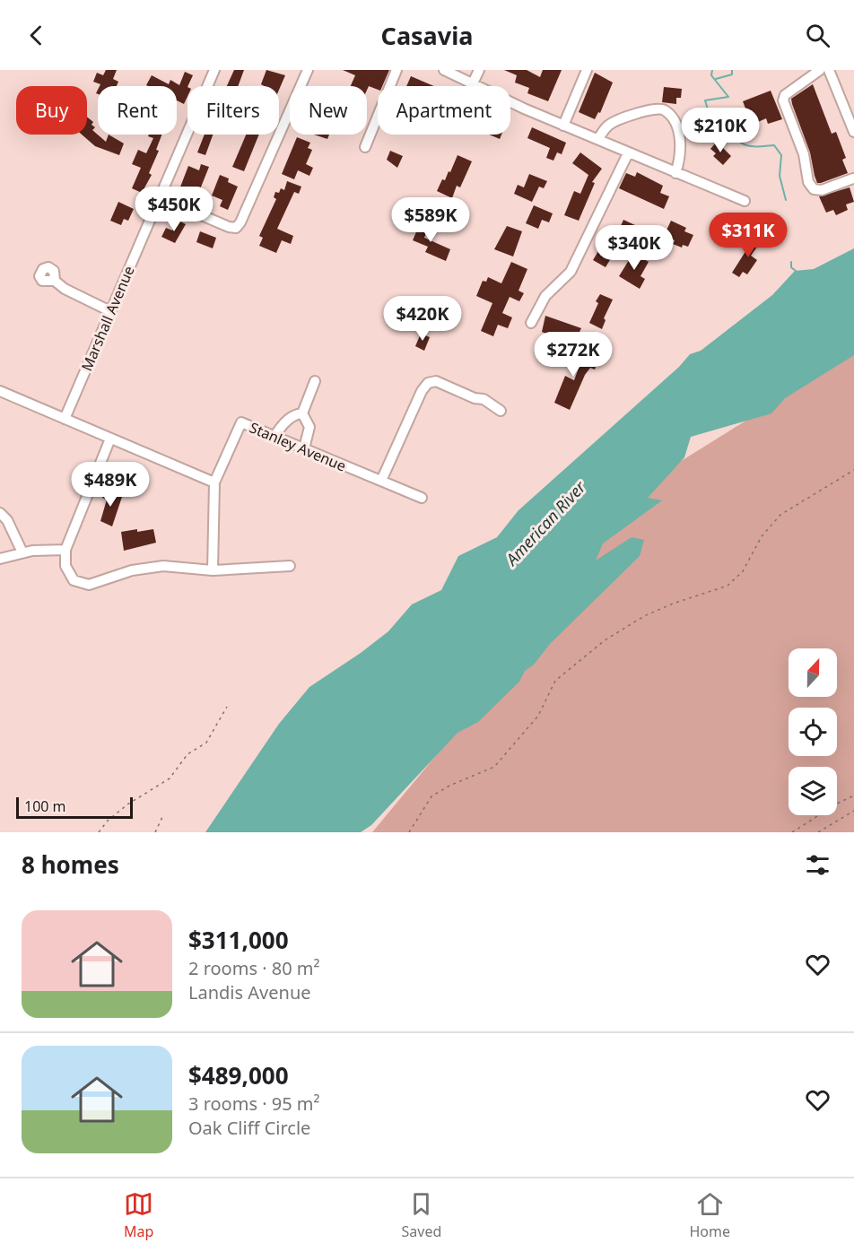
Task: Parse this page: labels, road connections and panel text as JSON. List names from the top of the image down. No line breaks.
{"streets":{"street":["Marshall Avenue","Stanley Avenue"]},"water":["American River"],"scale_bar":"100 m","north":"top","page":{"header":"Casavia","chip":["Buy","Rent","Filters","New","Apartment"],"price":["$210K","$450K","$589K","$311K","$340K","$420K","$272K","$489K"],"scale":"100 m","heading":"8 homes","list":[{"name":"$311,000","note":"2 rooms · 80 m² · Landis Avenue"},{"name":"$489,000","note":"3 rooms · 95 m² · Oak Cliff Circle"}],"tabs":["Map","Saved","Home"]}}
